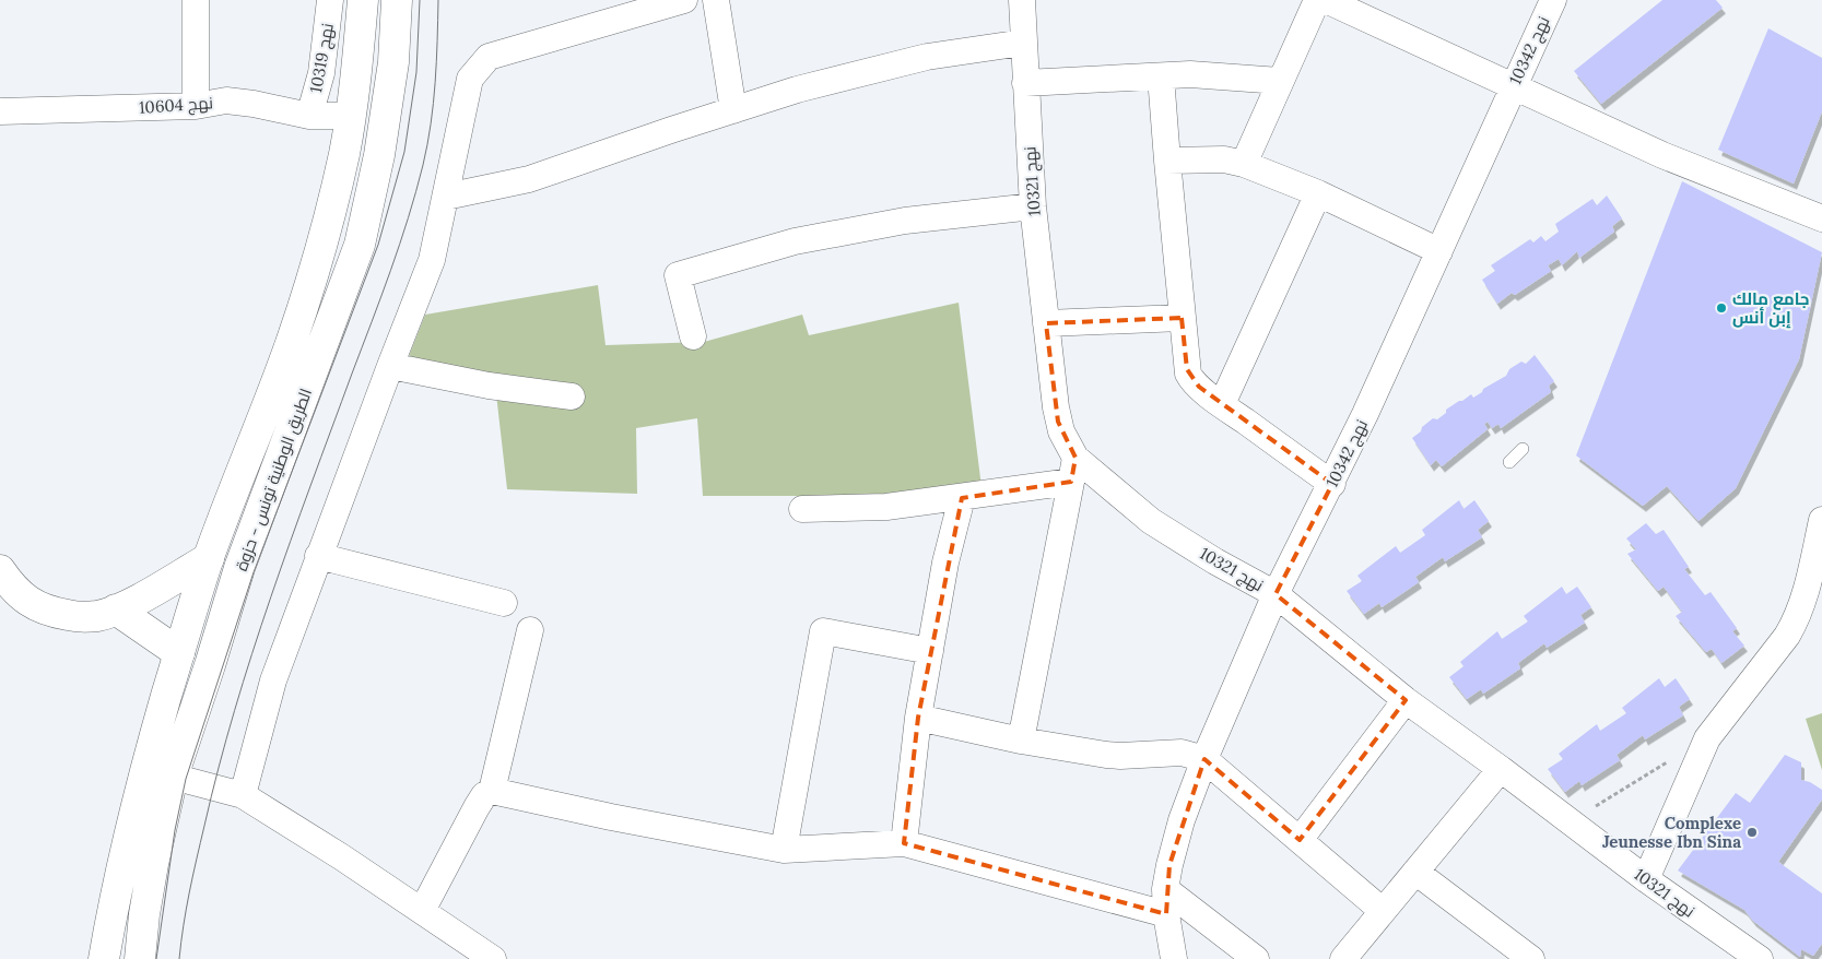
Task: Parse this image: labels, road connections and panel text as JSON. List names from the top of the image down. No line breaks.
{"streets":{"main road":["الطريق الوطنية تونس - حزوة"],"street":["نهج 10342","نهج 10319","نهج 10604","نهج 10321"]},"crossings":[["نهج 10342","نهج 10321"],["نهج 10319","نهج 10604"],["نهج 10604","الطريق الوطنية تونس - حزوة"]],"places":["جامع مالك إبن أنس","Complexe Jeunesse Ibn Sina"]}
